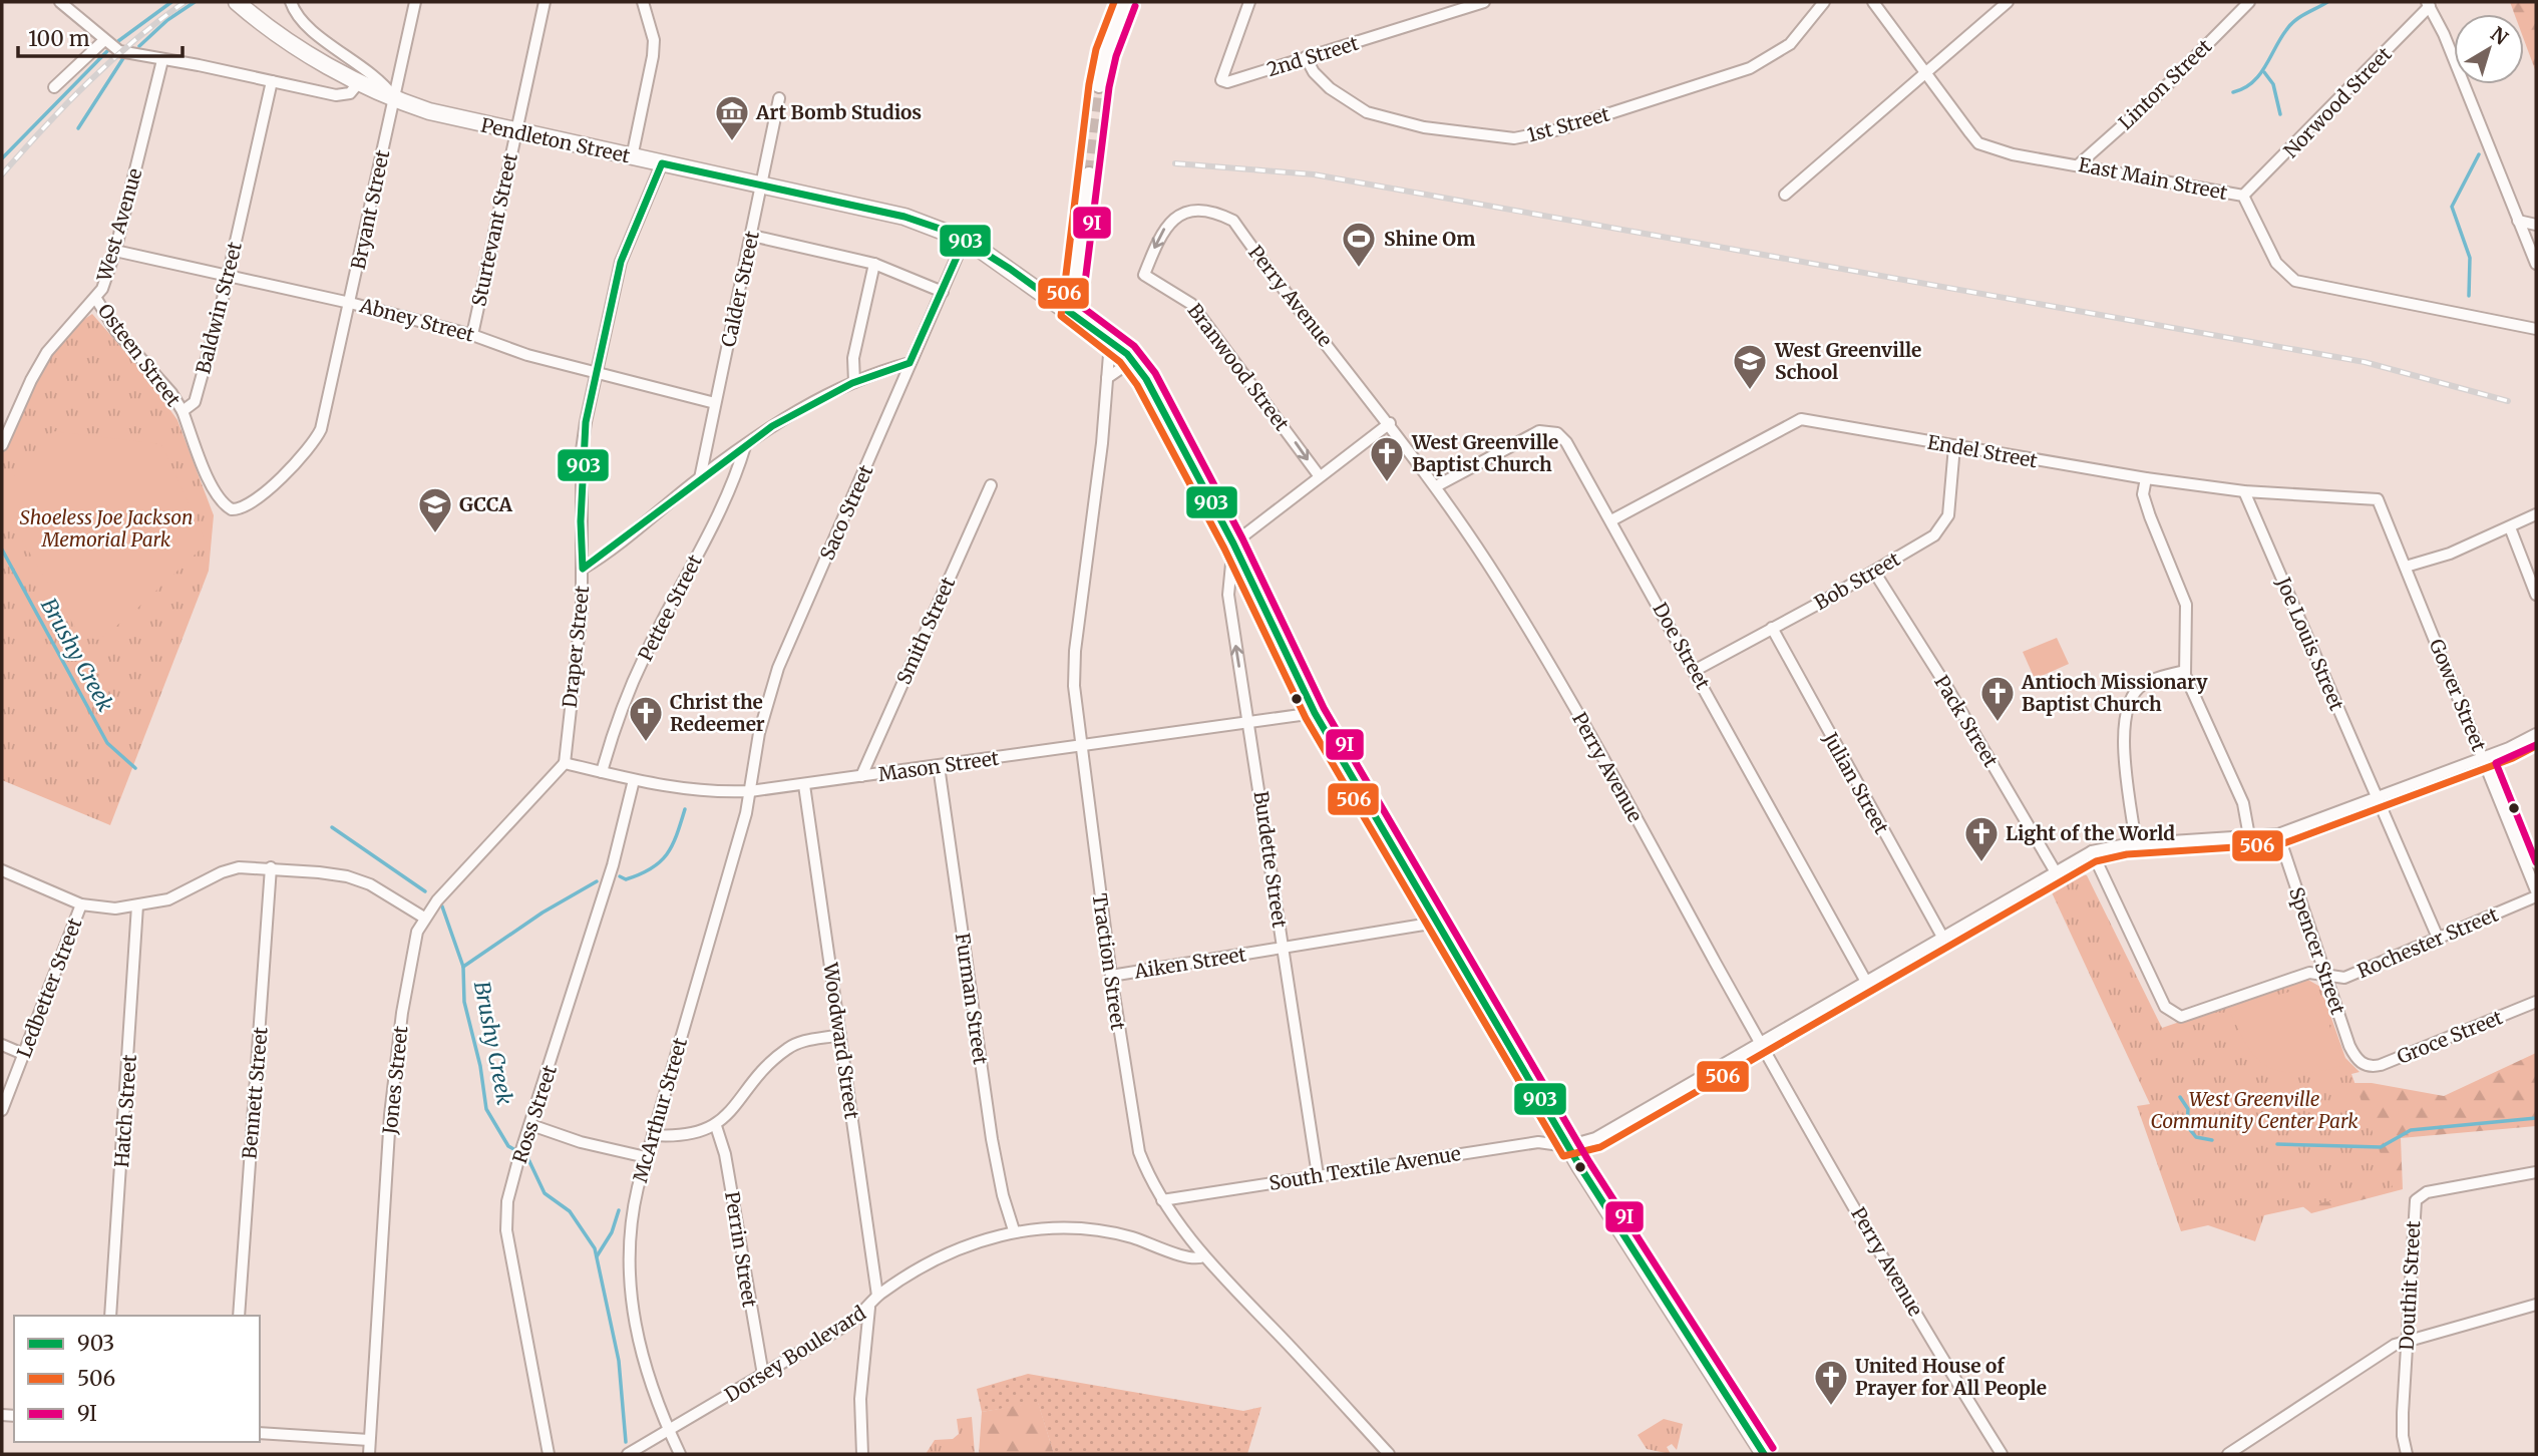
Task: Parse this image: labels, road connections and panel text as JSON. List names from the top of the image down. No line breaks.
{"streets":{"main road":["Pendleton Street"],"street":["2nd Street","Linton Street","Norwood Street","1st Street","East Main Street","Bryant Street","West Avenue","Sturtevant Street","Calder Street","Perry Avenue","Baldwin Street","Abney Street","Osteen Street","Branwood Street","Endel Street","Saco Street","Bob Street","Pettee Street","Smith Street","Joe Louis Street","Doe Street","Draper Street","Gower Street","Pack Street","Mason Street","Julian Street","Burdette Street","Rochester Street","Spencer Street","Traction Street","Aiken Street","Ledbetter Street","Furman Street","Groce Street","Woodward Street","Jones Street","Bennett Street","McArthur Street","Hatch Street","Ross Street","South Textile Avenue","Perrin Street","Douthit Street","Dorsey Boulevard"]},"crossings":[["2nd Street","1st Street"],["Linton Street","East Main Street"],["Norwood Street","East Main Street"],["Pendleton Street","Bryant Street"],["Pendleton Street","Sturtevant Street"],["Pendleton Street","Calder Street"],["Pendleton Street","Saco Street"],["Pendleton Street","Draper Street"],["Pendleton Street","Mason Street"],["Pendleton Street","Burdette Street"],["Pendleton Street","Traction Street"],["Pendleton Street","Aiken Street"],["Pendleton Street","South Textile Avenue"],["Bryant Street","Baldwin Street"],["Bryant Street","Abney Street"],["Bryant Street","Osteen Street"],["West Avenue","Abney Street"],["West Avenue","Osteen Street"],["Sturtevant Street","Abney Street"],["Calder Street","Abney Street"],["Perry Avenue","Branwood Street"],["Perry Avenue","Doe Street"],["Baldwin Street","Abney Street"],["Baldwin Street","Osteen Street"],["Abney Street","Draper Street"],["Endel Street","Bob Street"],["Endel Street","Joe Louis Street"],["Endel Street","Doe Street"],["Endel Street","Gower Street"],["Saco Street","Mason Street"],["Saco Street","McArthur Street"],["Bob Street","Doe Street"],["Bob Street","Pack Street"],["Bob Street","Julian Street"],["Pettee Street","Mason Street"],["Smith Street","Mason Street"],["Joe Louis Street","Rochester Street"],["Draper Street","Mason Street"],["Draper Street","Jones Street"],["Mason Street","Burdette Street"],["Mason Street","Traction Street"],["Mason Street","Furman Street"],["Mason Street","Woodward Street"],["Mason Street","Jones Street"],["Mason Street","McArthur Street"],["Mason Street","Ross Street"],["Burdette Street","Aiken Street"],["Burdette Street","South Textile Avenue"],["Rochester Street","Spencer Street"],["Spencer Street","Groce Street"],["Traction Street","Aiken Street"],["Traction Street","South Textile Avenue"],["Traction Street","Dorsey Boulevard"],["Furman Street","Dorsey Boulevard"],["Woodward Street","Dorsey Boulevard"],["McArthur Street","Dorsey Boulevard"],["Perrin Street","Dorsey Boulevard"]],"one_way":["Branwood Street"],"water":["Brushy Creek"],"parks":["Shoeless Joe Jackson Memorial Park","West Greenville Community Center Park"],"places":{"museum":["Art Bomb Studios"],"sports":["Shine Om"],"school or university":["West Greenville School","GCCA"],"church":["West Greenville Baptist Church","Antioch Missionary Baptist Church","Christ the Redeemer","Light of the World","United House of Prayer for All People"]},"lines":["transit line 506","transit line 9I","transit line 903"],"legend":["903","506","9I"],"scale_bar":"100 m","north":"top right"}
